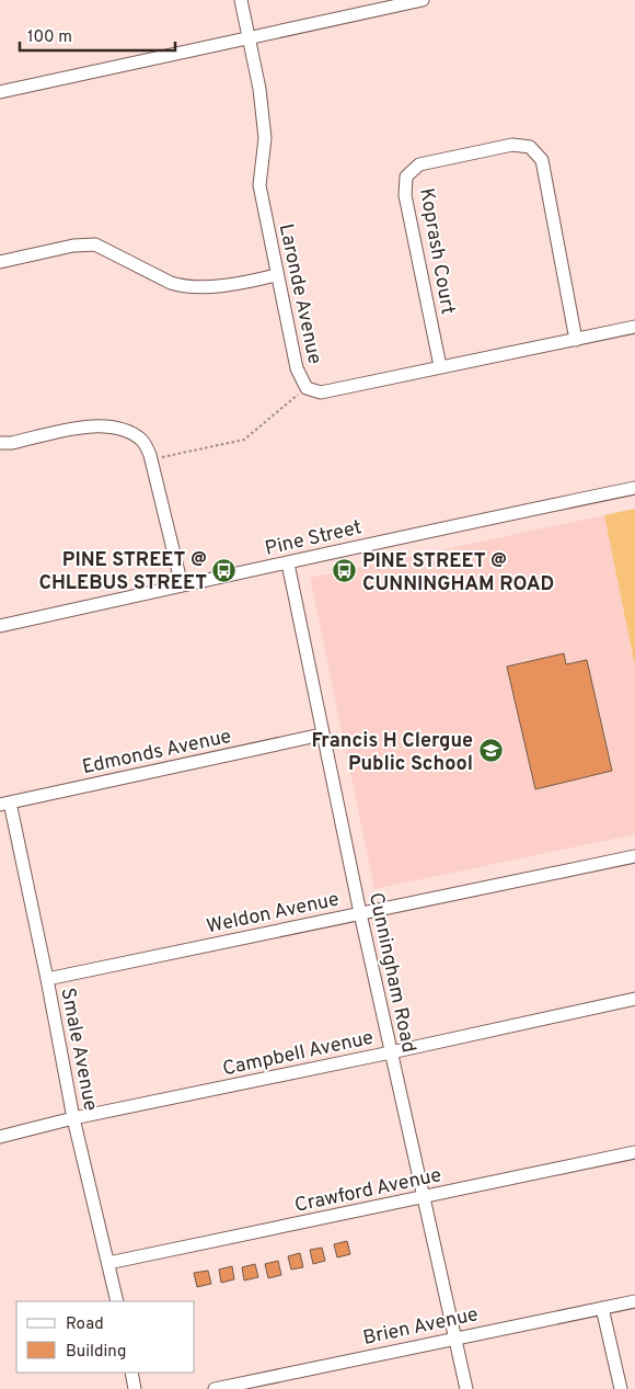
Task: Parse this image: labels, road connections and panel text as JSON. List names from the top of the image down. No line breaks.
{"streets":{"street":["Koprash Court","Laronde Avenue","Pine Street","Edmonds Avenue","Weldon Avenue","Cunningham Road","Smale Avenue","Campbell Avenue","Crawford Avenue","Brien Avenue"]},"crossings":[["Koprash Court","Laronde Avenue"],["Pine Street","Cunningham Road"],["Edmonds Avenue","Cunningham Road"],["Edmonds Avenue","Smale Avenue"],["Weldon Avenue","Cunningham Road"],["Weldon Avenue","Smale Avenue"],["Cunningham Road","Campbell Avenue"],["Cunningham Road","Crawford Avenue"],["Cunningham Road","Brien Avenue"],["Smale Avenue","Campbell Avenue"],["Smale Avenue","Crawford Avenue"]],"places":{"bus stop":["PINE STREET @ CHLEBUS STREET","PINE STREET @ CUNNINGHAM ROAD"],"school or university":["Francis H Clergue Public School"]},"legend":["Road","Building"],"scale_bar":"100 m"}
